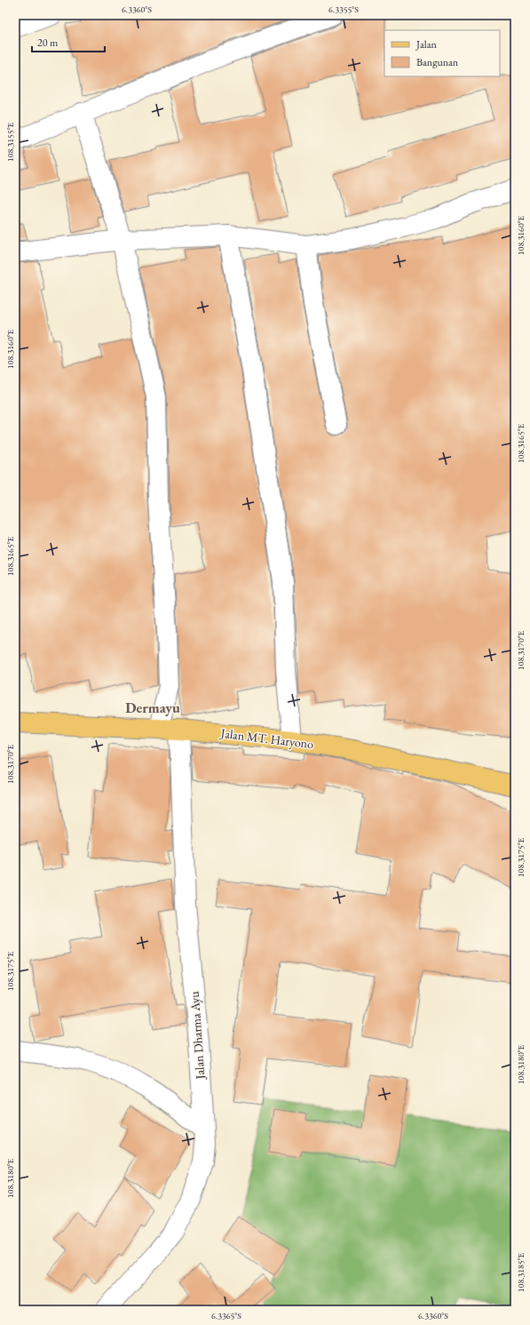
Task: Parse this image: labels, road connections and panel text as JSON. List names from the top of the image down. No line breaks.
{"streets":{"main road":["Jalan MT. Haryono"],"street":["Jalan Dharma Ayu"]},"crossings":[["Jalan MT. Haryono","Jalan Dharma Ayu"]],"districts":["Dermayu"],"legend":["Jalan","Bangunan"],"scale_bar":"20 m","coordinates":["6.3360°S","6.3355°S","108.3155°E","108.3160°E","108.3165°E","108.3170°E","108.3175°E","108.3180°E","108.3185°E","6.3365°S"]}
